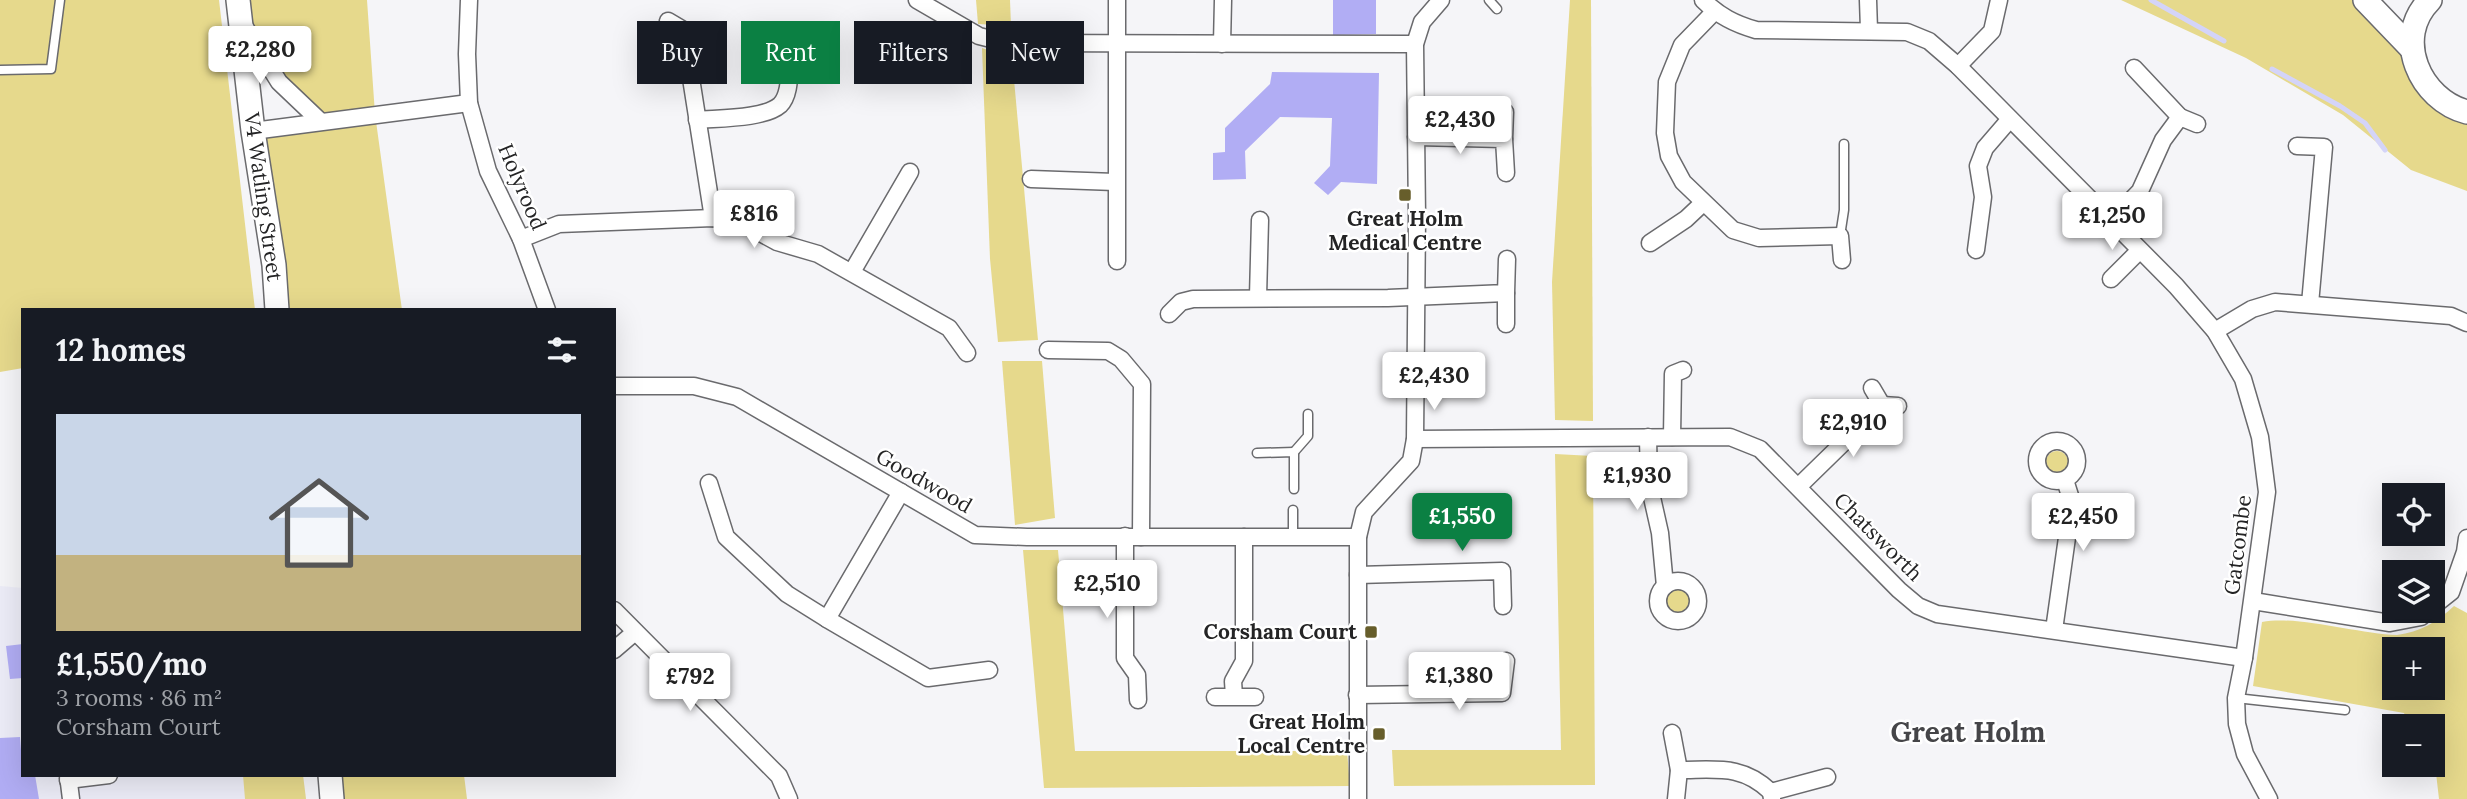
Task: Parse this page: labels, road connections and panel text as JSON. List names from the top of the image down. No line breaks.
{"streets":{"street":["Holyrood","V4 Watling Street","Goodwood","Chatsworth","Gatcombe"]},"crossings":[["Chatsworth","Gatcombe"]],"districts":["Great Holm"],"places":{"transit":["Great Holm Medical Centre","Corsham Court","Great Holm Local Centre"]},"page":{"chip":["Buy","Rent","Filters","New"],"price":["£2,280","£2,430","£816","£1,250","£2,430","£2,910","£1,930","£1,550","£2,450","£2,510","£1,380","£792"],"heading":"12 homes","list":[{"name":"£1,550/mo","note":"3 rooms · 86 m² · Corsham Court"}],"map_buttons":["+","−"]}}
